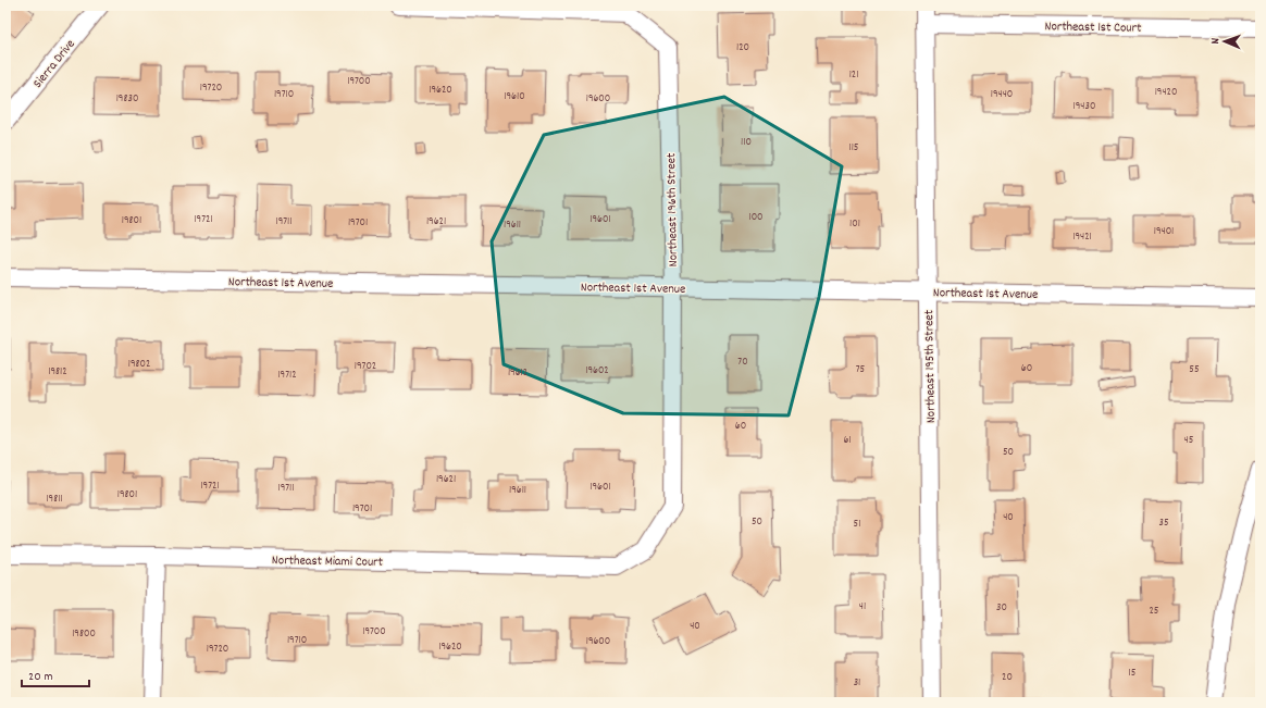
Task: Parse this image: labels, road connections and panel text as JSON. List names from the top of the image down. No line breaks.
{"streets":{"street":["Northeast 1st Court","Sierra Drive","Northeast 196th Street","Northeast 1st Avenue","Northeast 195th Street","Northeast Miami Court"]},"crossings":[["Northeast 1st Court","Northeast 195th Street"],["Northeast 196th Street","Northeast 1st Avenue"],["Northeast 196th Street","Northeast Miami Court"],["Northeast 1st Avenue","Northeast 195th Street"]],"house_numbers":["120","121","19700","19720","19620","19420","19710","19440","19610","19830","19600","19430","110","115","100","19721","19601","19801","19711","19621","19701","101","19611","19401","19421","70","19802","19702","60","75","55","19602","19812","19612","19712","60","61","45","50","19621","19721","19601","19711","19611","19801","19811","19701","40","50","35","51","41","30","25","40","19700","19800","19710","19600","19620","19720","15","20","31"],"scale_bar":"20 m","north":"left"}
